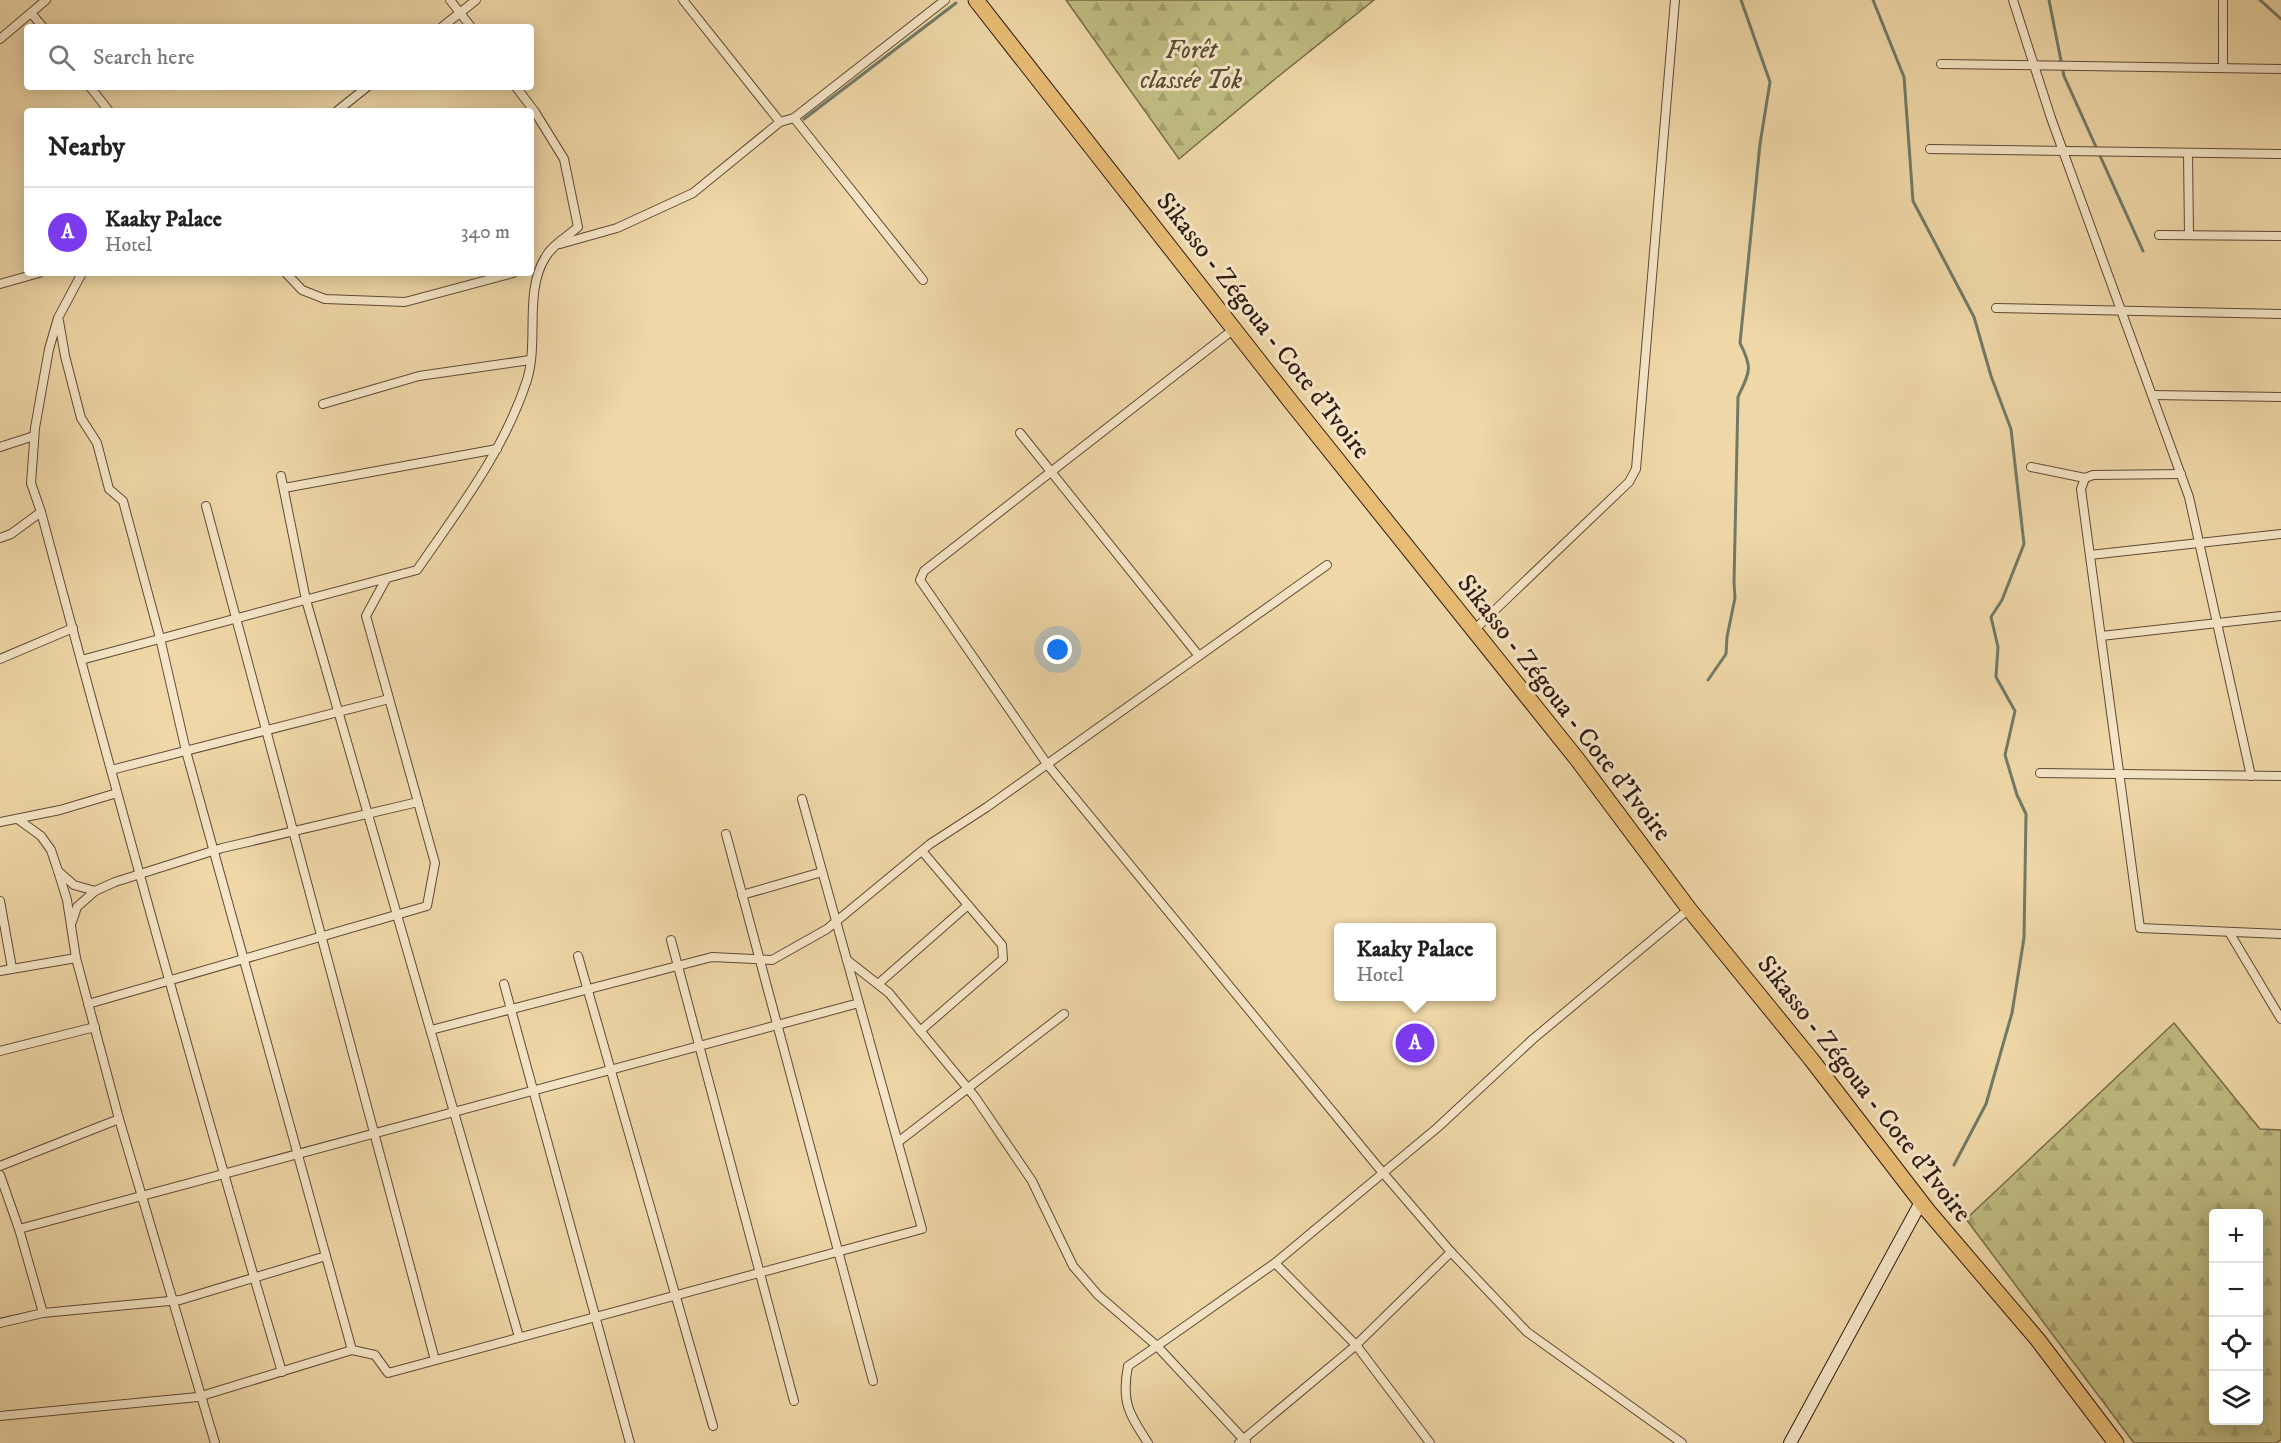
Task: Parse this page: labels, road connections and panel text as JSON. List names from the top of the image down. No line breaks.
{"streets":{"highway":["Sikasso - Zégoua - Cote d'Ivoire"]},"parks":["Forêt classée Tok"],"page":{"search":"Search here","heading":"Nearby","list":[{"mark":"A","name":"Kaaky Palace","note":"Hotel","value":"340 m"}],"popup":["Kaaky Palace","Hotel"],"pins":"A","map_buttons":["+","−"]}}
